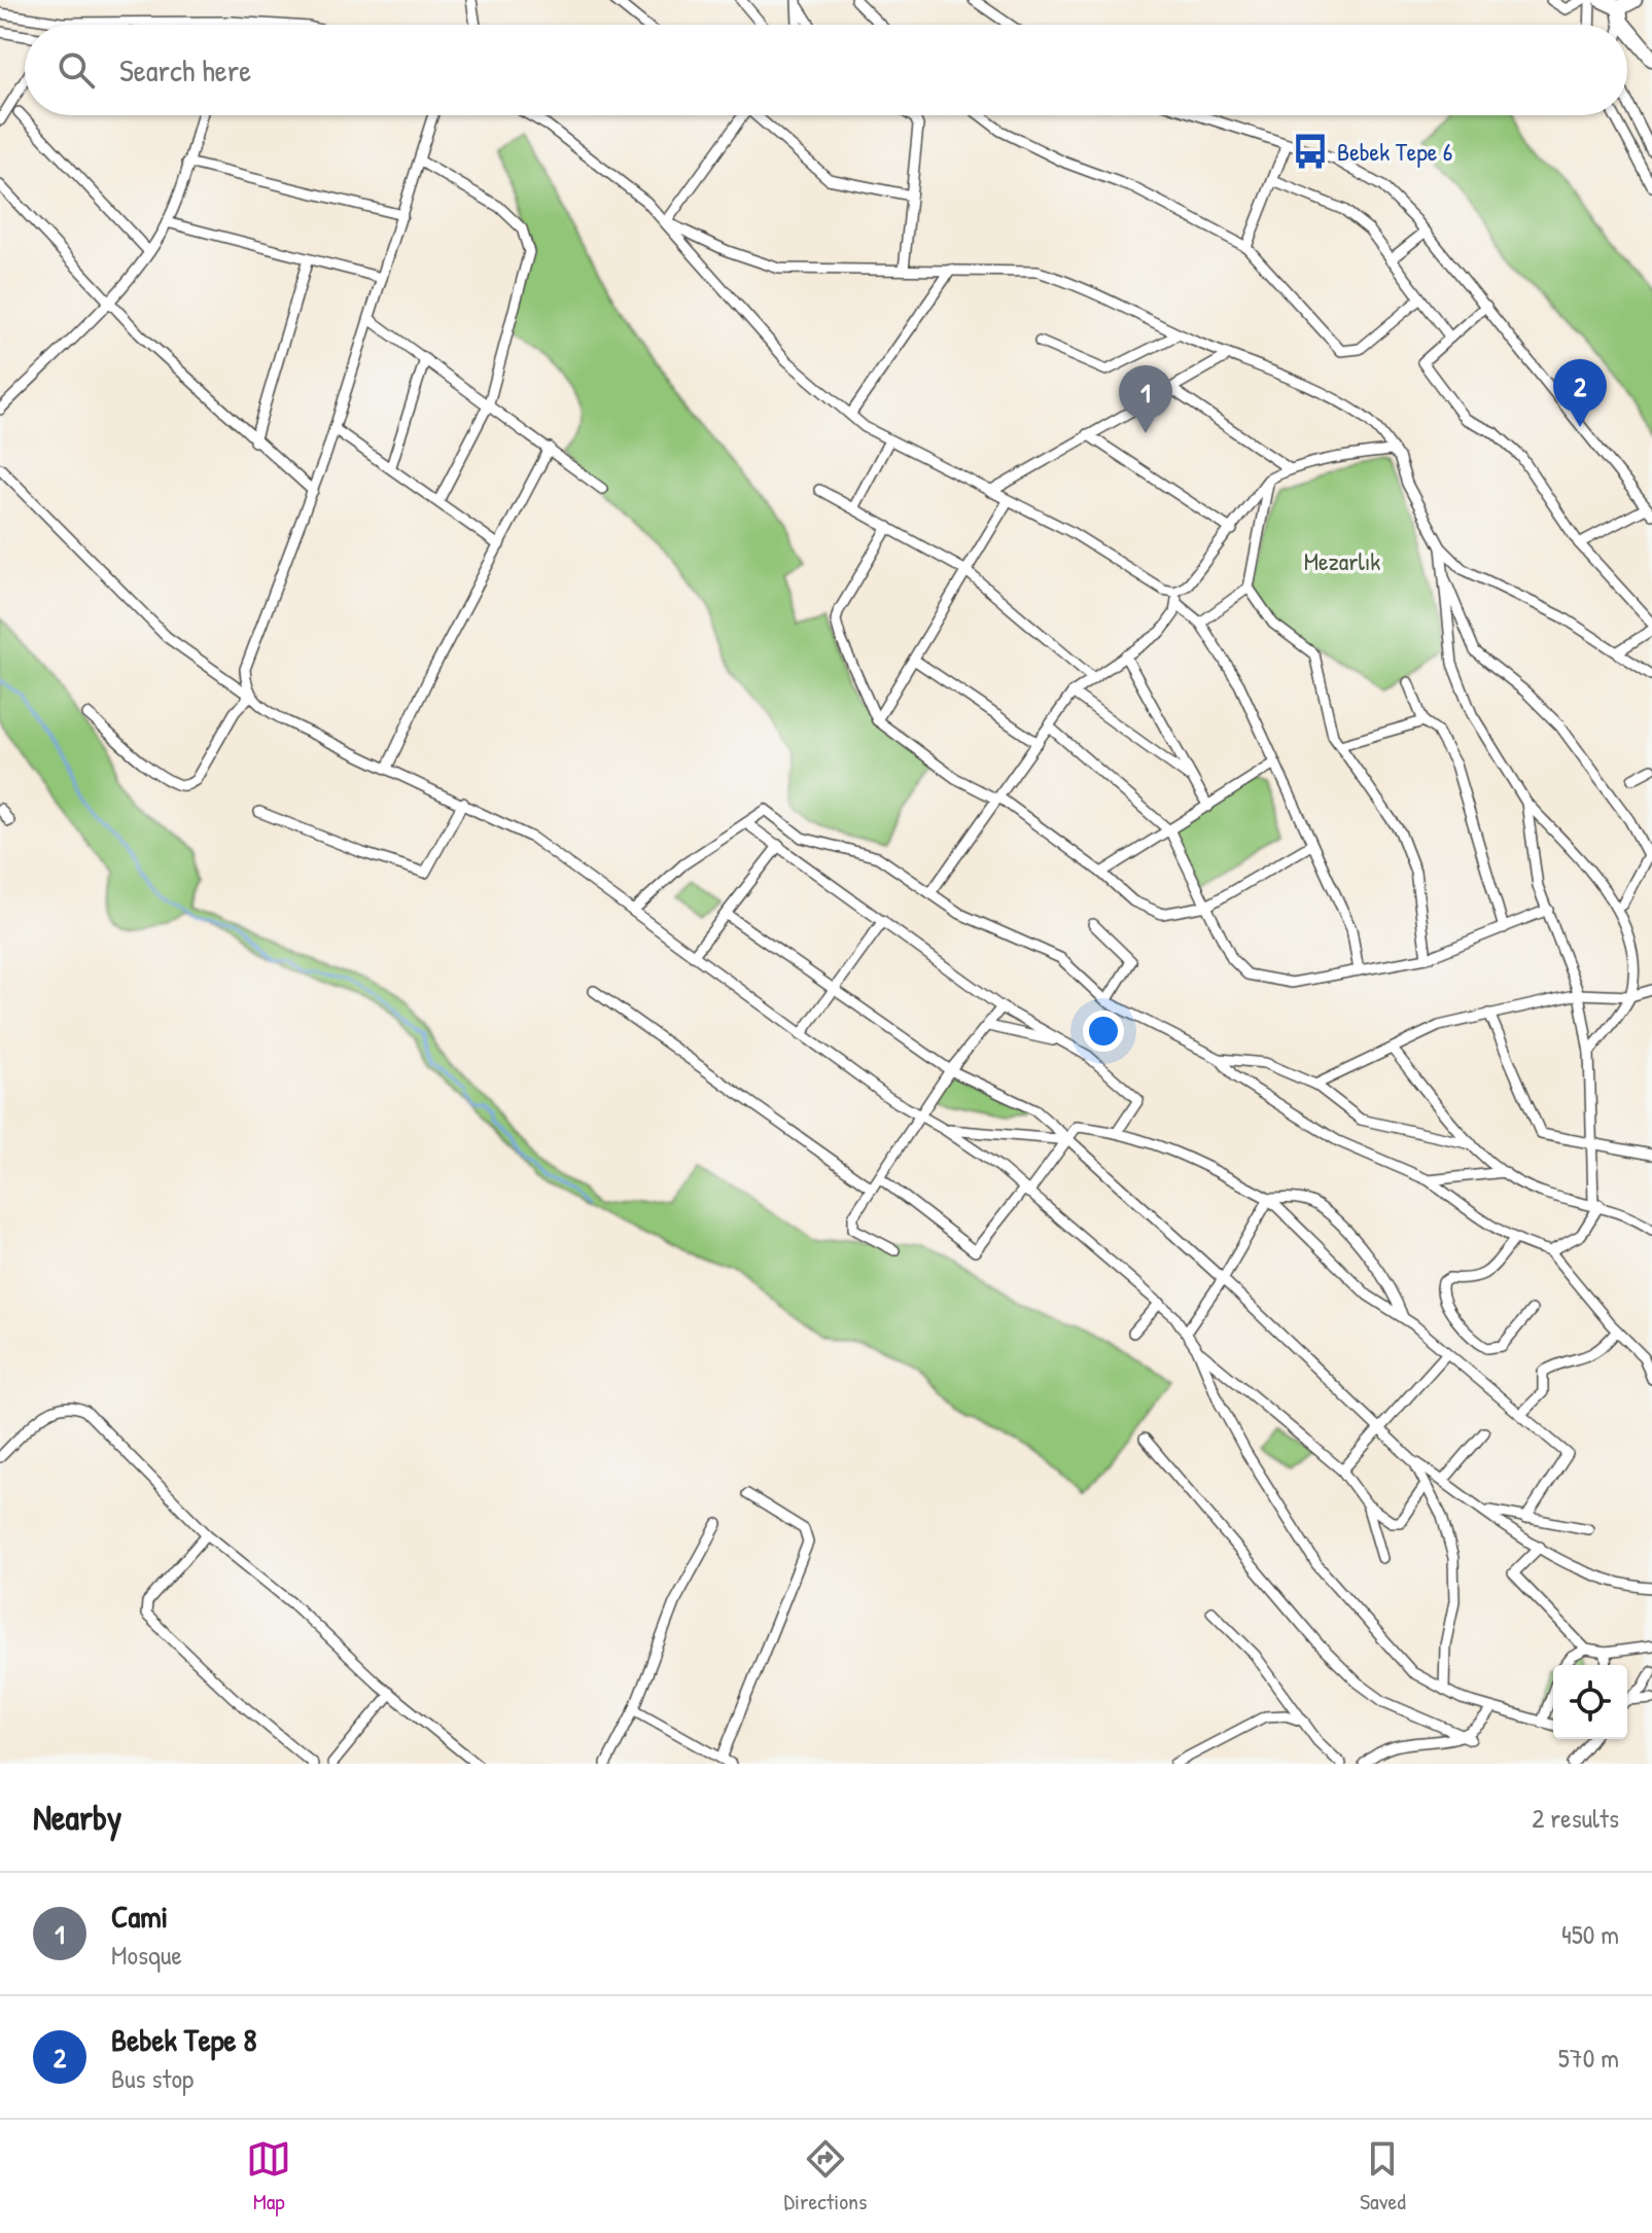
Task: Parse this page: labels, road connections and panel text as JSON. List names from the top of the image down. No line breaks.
{"parks":["Mezarlık"],"places":{"bus stop":["Bebek Tepe 6"]},"page":{"search":"Search here","pins":["2","1"],"heading":["Nearby","2 results"],"list":[{"mark":"1","name":"Cami","note":"Mosque","value":"450 m"},{"mark":"2","name":"Bebek Tepe 8","note":"Bus stop","value":"570 m"}],"nav":["Map","Directions","Saved"]}}
